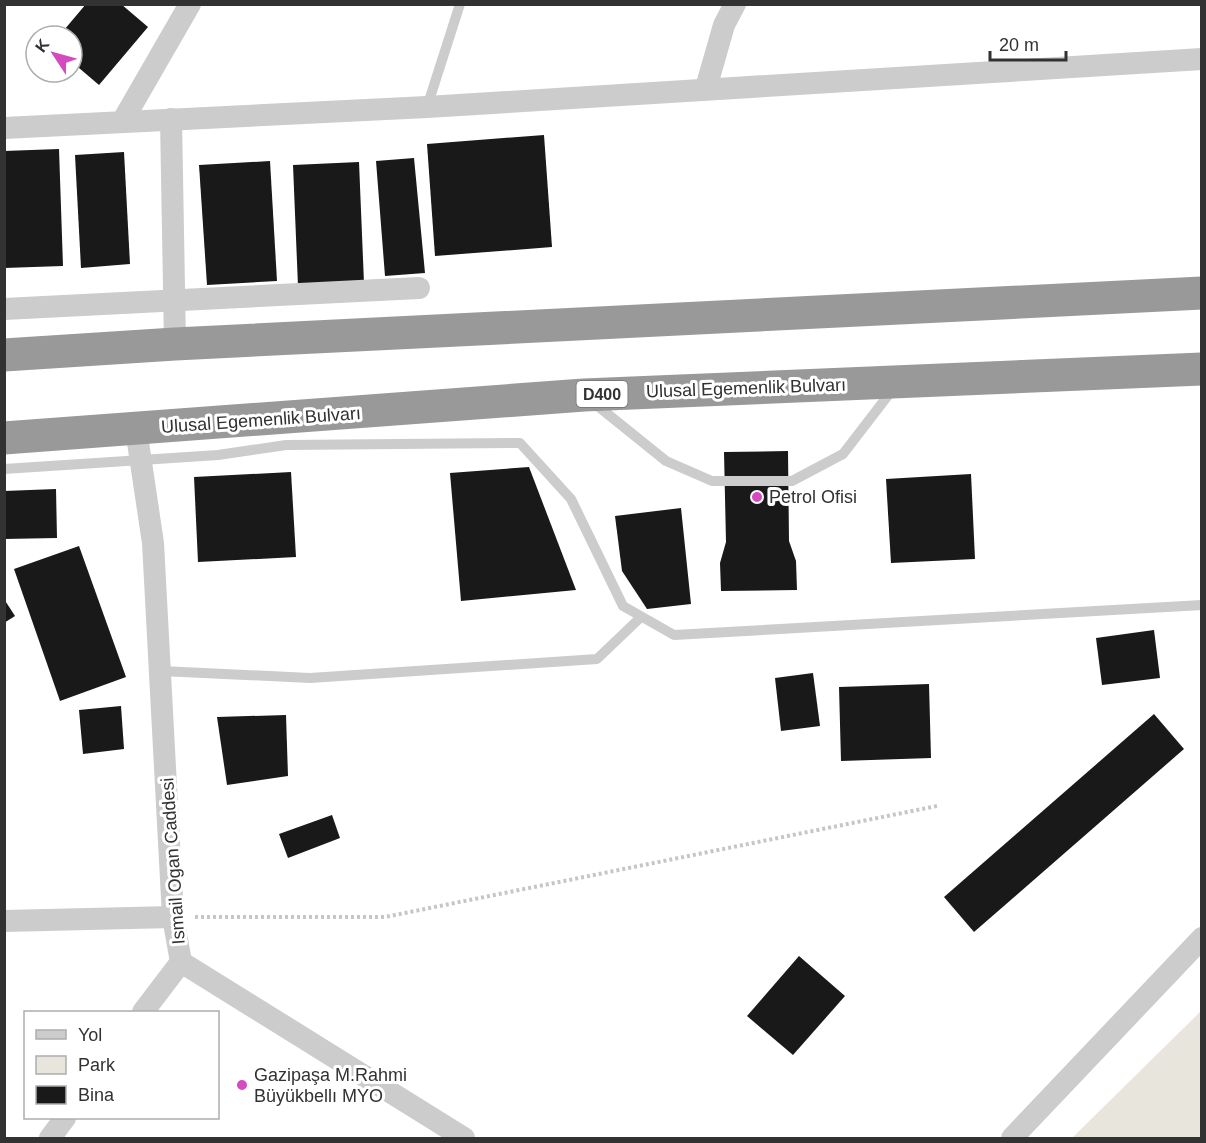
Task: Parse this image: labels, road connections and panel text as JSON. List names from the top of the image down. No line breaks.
{"streets":{"highway":["Ulusal Egemenlik Bulvarı","D400"],"street":["Ismail Ogan Caddesi"]},"crossings":[["Ulusal Egemenlik Bulvarı","Ismail Ogan Caddesi"]],"places":["Petrol Ofisi","Gazipaşa M.Rahmi Büyükbellı MYO"],"legend":["Yol","Park","Bina"],"scale_bar":"20 m","north":"top left"}
